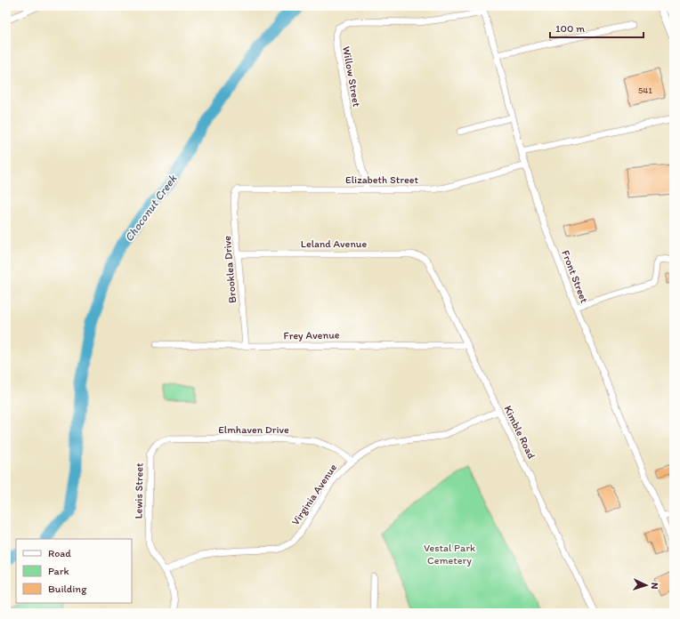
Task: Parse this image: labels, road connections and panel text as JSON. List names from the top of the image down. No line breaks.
{"streets":{"street":["Willow Street","Elizabeth Street","Leland Avenue","Brooklea Drive","Front Street","Frey Avenue","Elmhaven Drive","Kimble Road","Lewis Street","Virginia Avenue"]},"crossings":[["Willow Street","Elizabeth Street"],["Willow Street","Front Street"],["Elizabeth Street","Brooklea Drive"],["Elizabeth Street","Front Street"],["Leland Avenue","Brooklea Drive"],["Leland Avenue","Kimble Road"],["Brooklea Drive","Frey Avenue"],["Frey Avenue","Kimble Road"],["Elmhaven Drive","Lewis Street"],["Elmhaven Drive","Virginia Avenue"],["Kimble Road","Virginia Avenue"],["Lewis Street","Virginia Avenue"]],"water":["Choconut Creek"],"parks":["Vestal Park Cemetery"],"house_numbers":["541"],"legend":["Road","Park","Building"],"scale_bar":"100 m","north":"right"}
